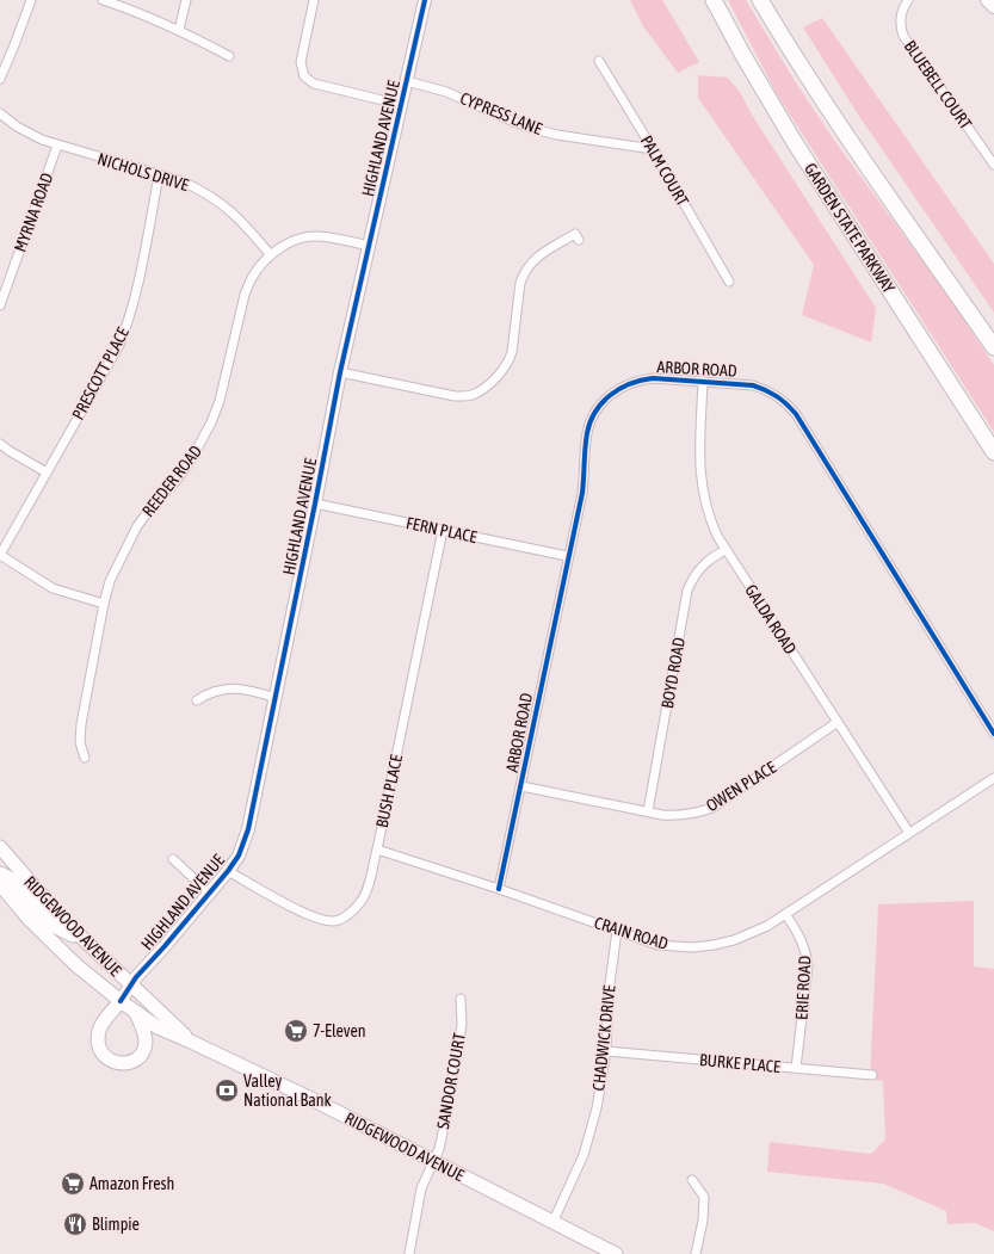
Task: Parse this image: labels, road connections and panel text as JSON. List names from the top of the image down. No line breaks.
{"streets":{"highway":["GARDEN STATE PARKWAY"],"main road":["RIDGEWOOD AVENUE"],"street":["BLUEBELL COURT","CYPRESS LANE","HIGHLAND AVENUE","PALM COURT","NICHOLS DRIVE","MYRNA ROAD","ARBOR ROAD","PRESCOTT PLACE","REEDER ROAD","FERN PLACE","GALDA ROAD","BOYD ROAD","OWEN PLACE","BUSH PLACE","CRAIN ROAD","ERIE ROAD","CHADWICK DRIVE","BURKE PLACE","SANDOR COURT"]},"crossings":[["CYPRESS LANE","HIGHLAND AVENUE"],["CYPRESS LANE","PALM COURT"],["HIGHLAND AVENUE","REEDER ROAD"],["HIGHLAND AVENUE","FERN PLACE"],["HIGHLAND AVENUE","BUSH PLACE"],["HIGHLAND AVENUE","RIDGEWOOD AVENUE"],["NICHOLS DRIVE","MYRNA ROAD"],["NICHOLS DRIVE","PRESCOTT PLACE"],["NICHOLS DRIVE","REEDER ROAD"],["ARBOR ROAD","FERN PLACE"],["ARBOR ROAD","GALDA ROAD"],["ARBOR ROAD","OWEN PLACE"],["ARBOR ROAD","CRAIN ROAD"],["FERN PLACE","BUSH PLACE"],["GALDA ROAD","BOYD ROAD"],["GALDA ROAD","OWEN PLACE"],["GALDA ROAD","CRAIN ROAD"],["BOYD ROAD","OWEN PLACE"],["BUSH PLACE","CRAIN ROAD"],["RIDGEWOOD AVENUE","CHADWICK DRIVE"],["RIDGEWOOD AVENUE","SANDOR COURT"],["CRAIN ROAD","ERIE ROAD"],["CRAIN ROAD","CHADWICK DRIVE"],["ERIE ROAD","BURKE PLACE"],["CHADWICK DRIVE","BURKE PLACE"]],"places":{"supermarket":["7-Eleven","Amazon Fresh"],"bank":["Valley National Bank"],"restaurant":["Blimpie"]}}
